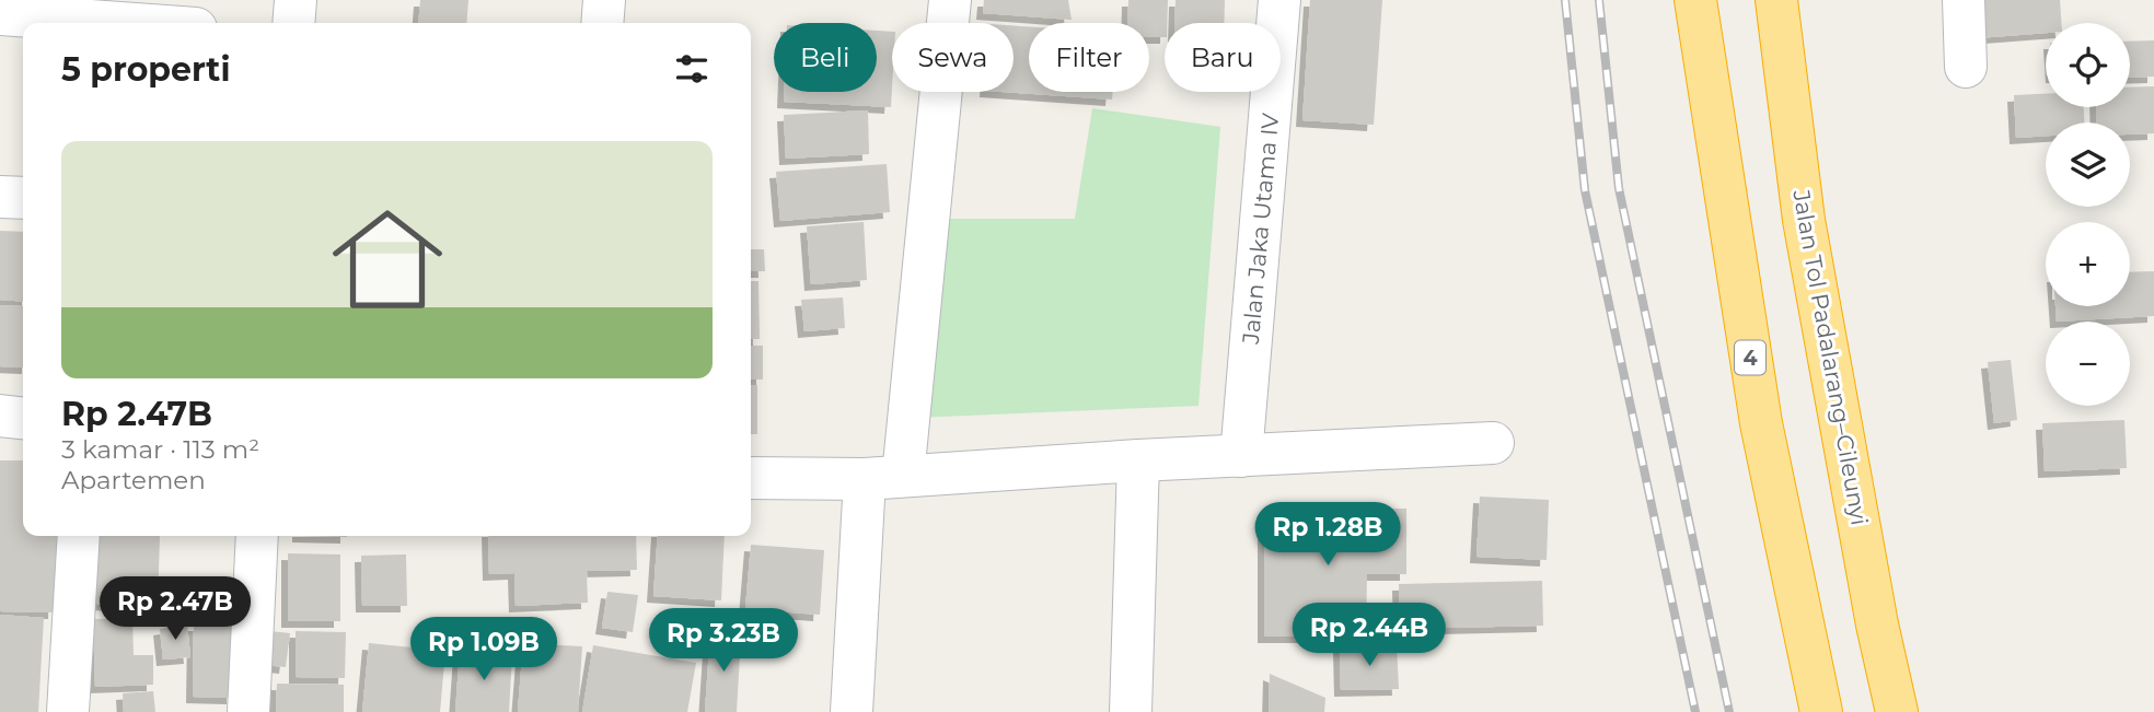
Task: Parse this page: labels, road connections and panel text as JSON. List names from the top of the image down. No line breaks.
{"streets":{"highway":["4","Jalan Tol Padalarang–Cileunyi"],"street":["Jalan Jaka Utama IV"]},"page":{"map_buttons":["+","−"],"chip":["Beli","Sewa","Filter","Baru"],"heading":"5 properti","list":[{"name":"Rp 2.47B","note":"3 kamar · 113 m² · Apartemen"}],"price":["Rp 1.28B","Rp 2.47B","Rp 2.44B","Rp 3.23B","Rp 1.09B"]}}
